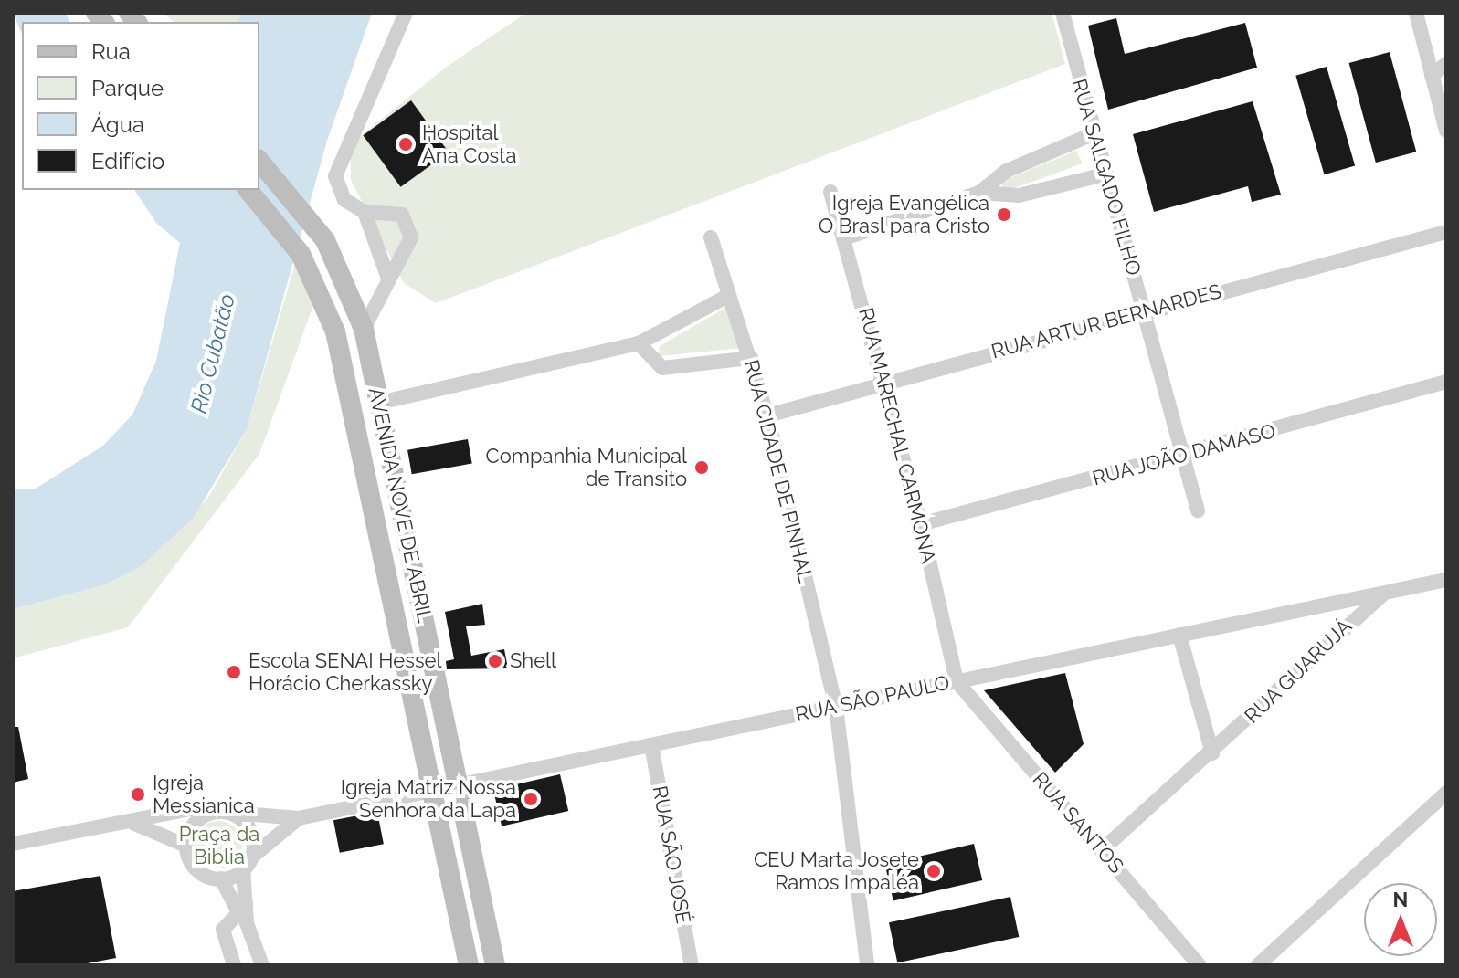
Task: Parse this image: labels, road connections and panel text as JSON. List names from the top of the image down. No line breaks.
{"streets":{"main road":["AVENIDA NOVE DE ABRIL"],"street":["RUA SALGADO FILHO","RUA ARTUR BERNARDES","RUA MARECHAL CARMONA","RUA JOÃO DAMASO","RUA CIDADE DE PINHAL","RUA GUARUJÁ","RUA SÃO PAULO","RUA SANTOS","RUA SÃO JOSÉ"]},"crossings":[["RUA SALGADO FILHO","RUA ARTUR BERNARDES"],["RUA SALGADO FILHO","RUA JOÃO DAMASO"],["RUA ARTUR BERNARDES","RUA MARECHAL CARMONA"],["RUA ARTUR BERNARDES","RUA CIDADE DE PINHAL"],["RUA MARECHAL CARMONA","RUA JOÃO DAMASO"],["RUA MARECHAL CARMONA","RUA SÃO PAULO"],["RUA MARECHAL CARMONA","RUA SANTOS"],["RUA CIDADE DE PINHAL","RUA SÃO PAULO"],["AVENIDA NOVE DE ABRIL","RUA SÃO PAULO"],["RUA GUARUJÁ","RUA SÃO PAULO"],["RUA GUARUJÁ","RUA SANTOS"],["RUA SÃO PAULO","RUA SANTOS"],["RUA SÃO PAULO","RUA SÃO JOSÉ"]],"water":["Rio Cubatão"],"parks":["Praça da Biblia"],"places":["Hospital Ana Costa","Igreja Evangélica O Brasl para Cristo","Companhia Municipal de Transito","Shell","Escola SENAI Hessel Horácio Cherkassky","Igreja Messianica","Igreja Matriz Nossa Senhora da Lapa","CEU Marta Josete Ramos Impaléa"],"legend":["Rua","Parque","Água","Edifício"],"north":"top"}
